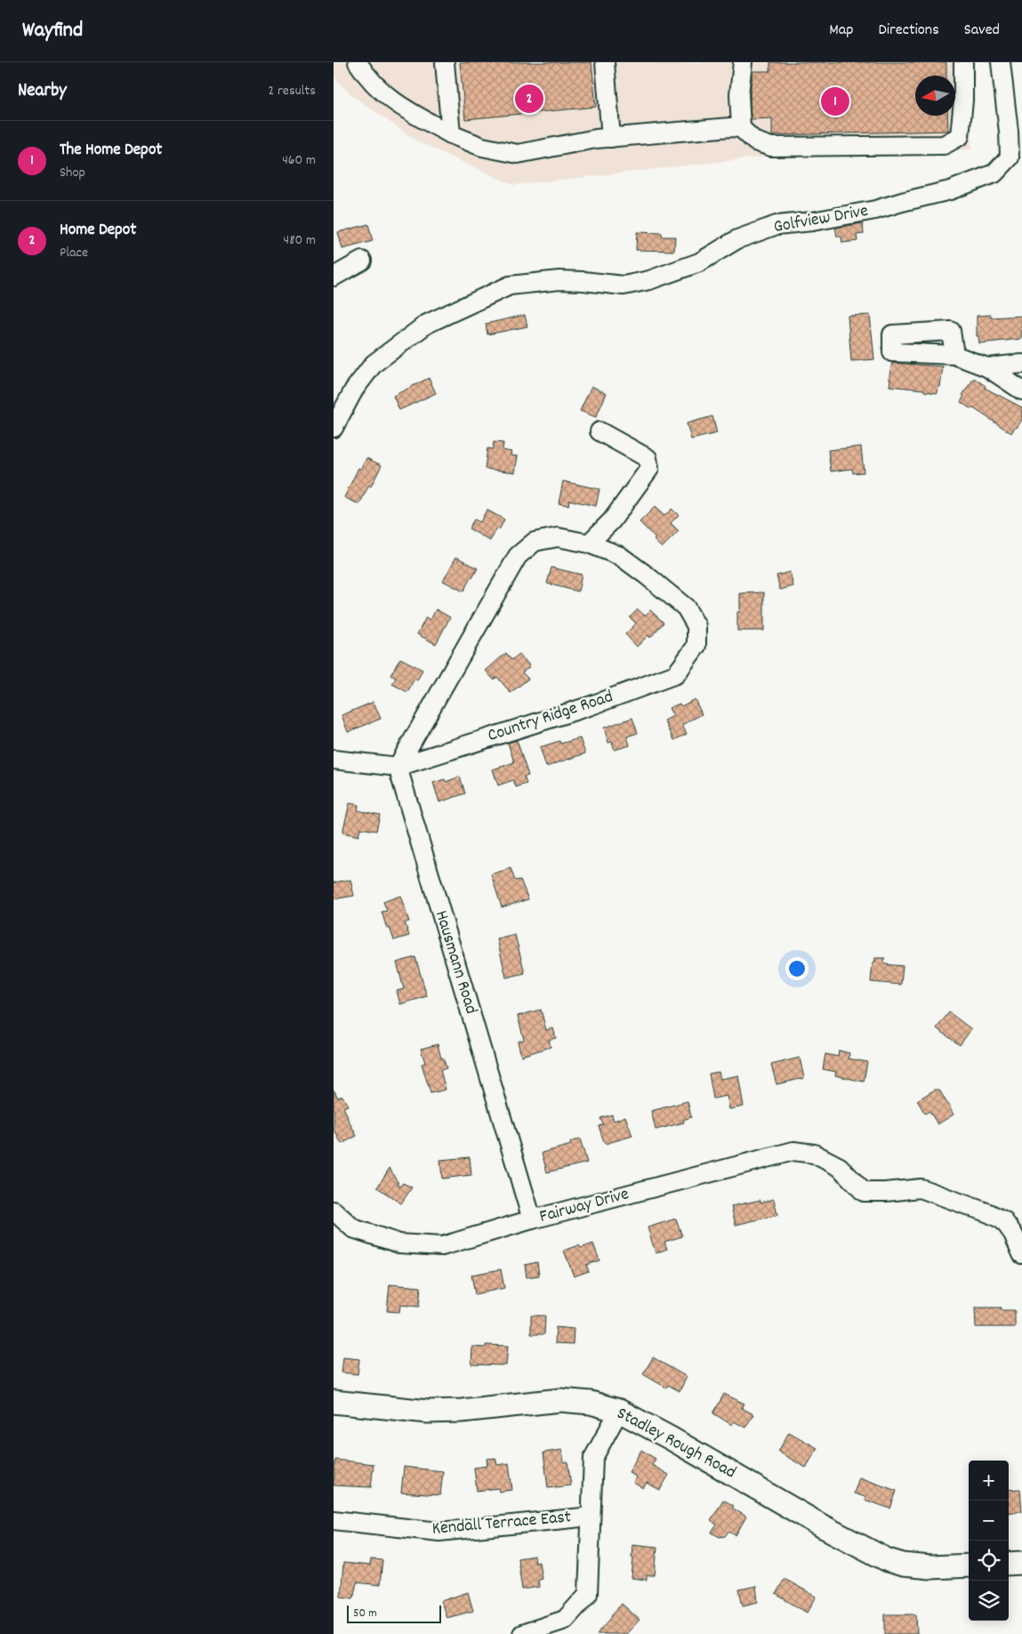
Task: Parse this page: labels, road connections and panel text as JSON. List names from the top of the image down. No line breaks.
{"streets":{"main road":["Stadley Rough Road"],"street":["Golfview Drive","Country Ridge Road","Hausmann Road","Fairway Drive","Kendall Terrace East"]},"crossings":[["Country Ridge Road","Hausmann Road"],["Hausmann Road","Fairway Drive"]],"scale_bar":"50 m","north":"left","page":{"header":"Wayfind","nav":["Map","Directions","Saved"],"heading":["Nearby","2 results"],"pins":["2","1"],"list":[{"mark":"1","name":"The Home Depot","note":"Shop","value":"460 m"},{"mark":"2","name":"Home Depot","note":"Place","value":"480 m"}],"map_buttons":["+","−"],"scale":"50 m"}}
